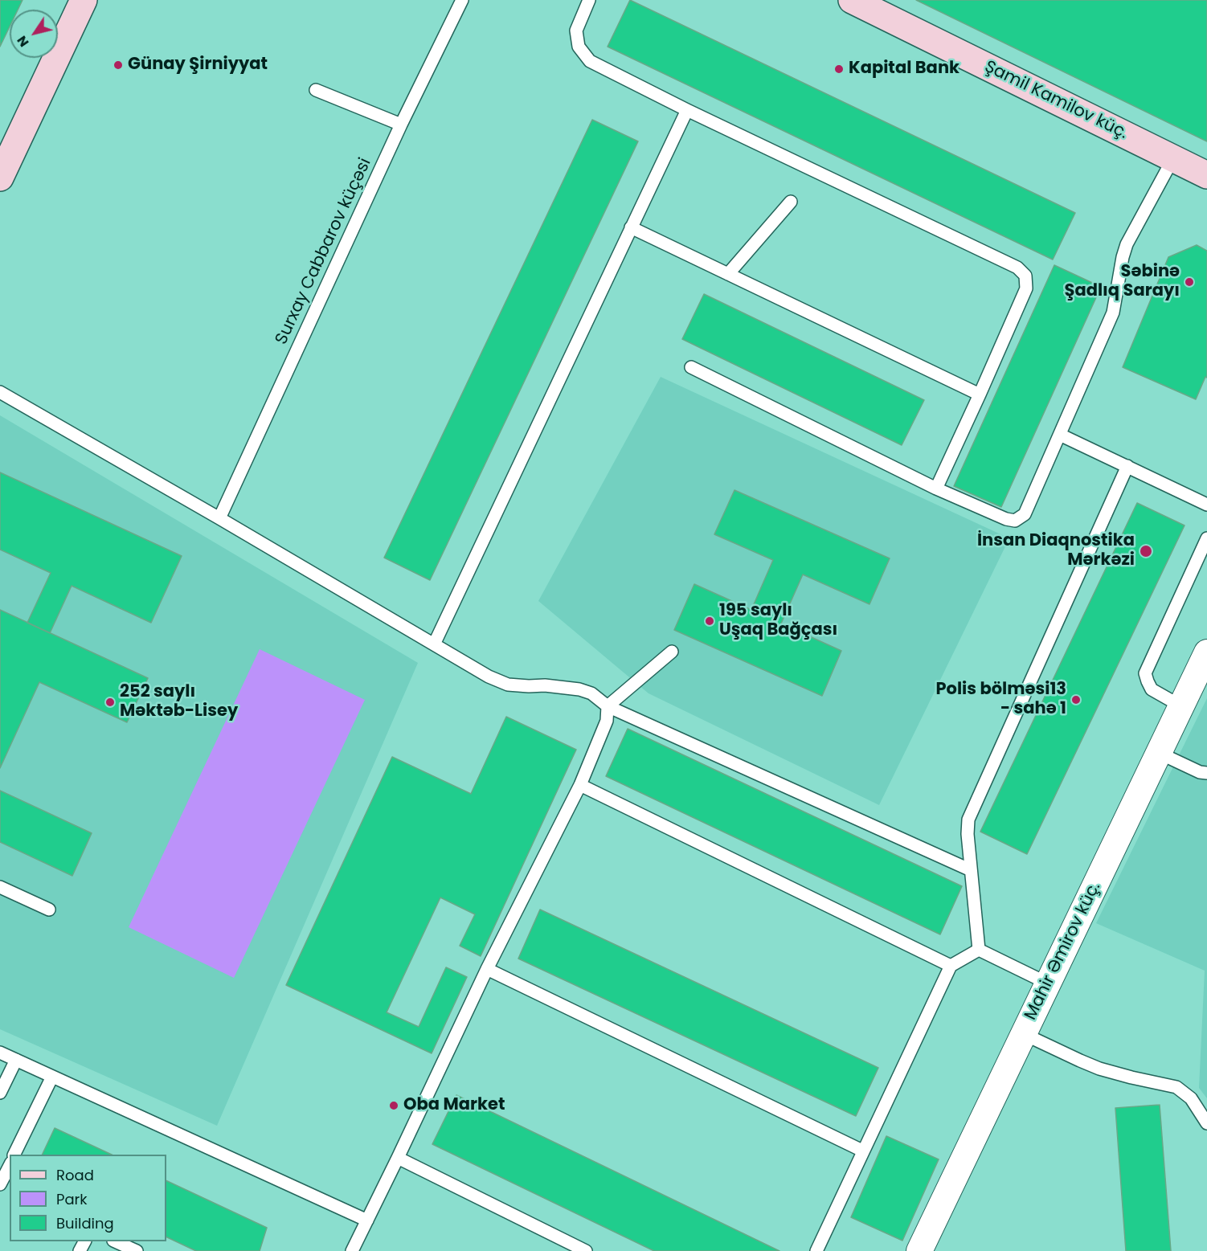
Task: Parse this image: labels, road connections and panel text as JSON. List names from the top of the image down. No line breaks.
{"streets":{"street":["Şamil Kamilov küç.","Mahir Əmirov küç."],"lane":["Surxay Cabbarov küçəsi"]},"places":["Günay Şirniyyat","Kapital Bank","Səbinə Şadlıq Sarayı","İnsan Diaqnostika Mərkəzi","195 saylı Uşaq Bağçası","Polis bölməsi13 - sahə 1","252 saylı Məktəb-Lisey","Oba Market"],"legend":["Road","Park","Building"],"north":"bottom left"}
